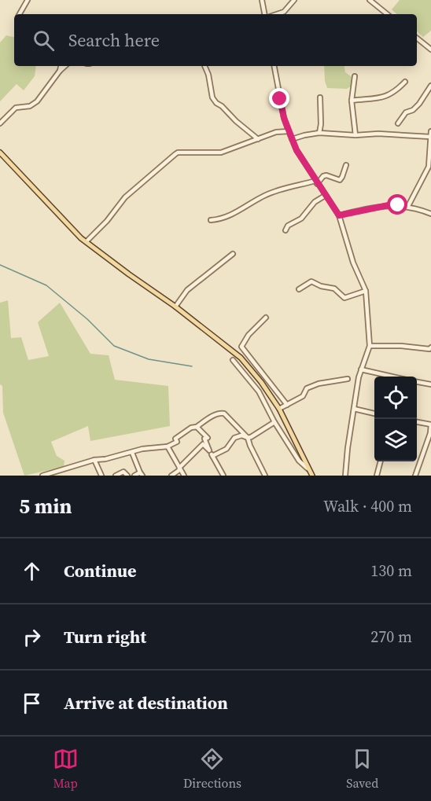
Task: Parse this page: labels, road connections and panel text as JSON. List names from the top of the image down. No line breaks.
{"page":{"search":"Search here","heading":["5 min","Walk · 400 m"],"list":[["Continue","130 m"],["Turn right","270 m"],"Arrive at destination"],"nav":["Map","Directions","Saved"]}}
